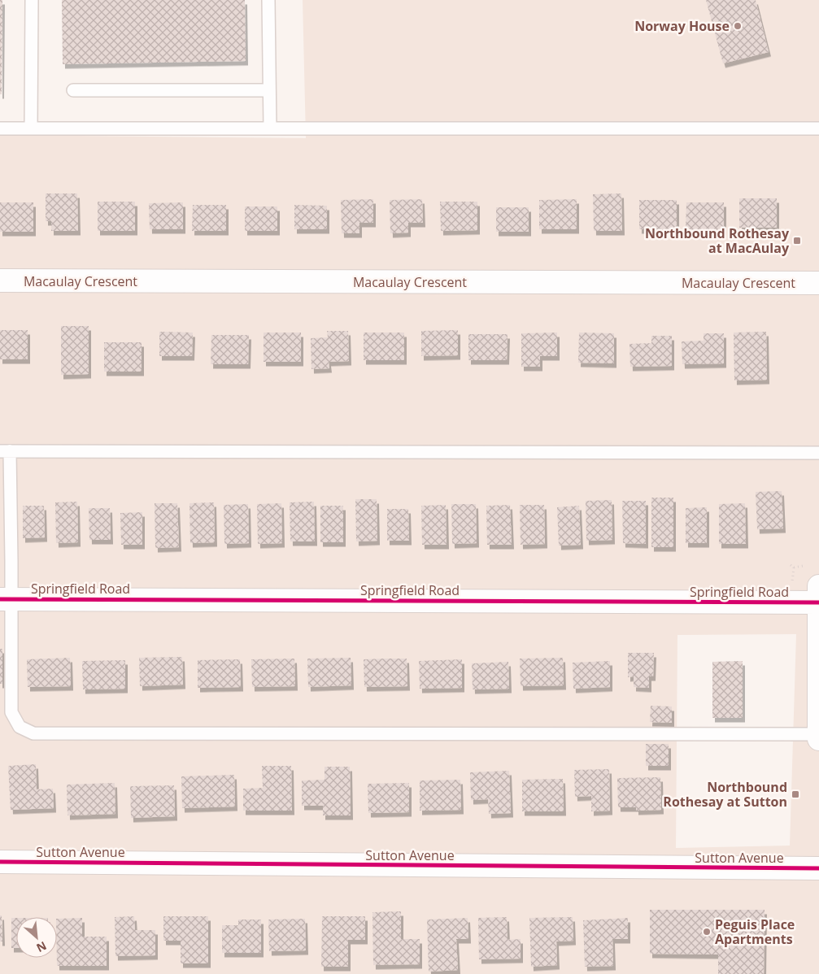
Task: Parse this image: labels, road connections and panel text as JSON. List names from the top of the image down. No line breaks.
{"streets":{"street":["Macaulay Crescent","Springfield Road","Sutton Avenue"]},"places":{"other":["Norway House","Peguis Place Apartments"],"transit":["Northbound Rothesay at MacAulay","Northbound Rothesay at Sutton"]},"north":"bottom right"}
